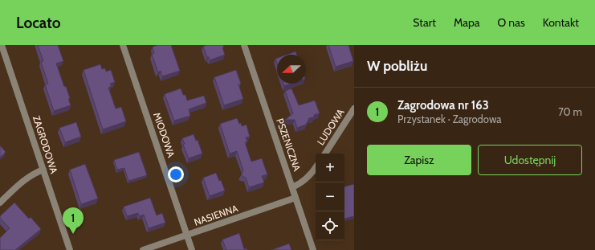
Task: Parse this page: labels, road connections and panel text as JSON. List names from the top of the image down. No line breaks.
{"streets":{"street":["LUDOWA","MIODOWA","ZAGRODOWA","PSZENICZNA","NASIENNA"]},"crossings":[["MIODOWA","NASIENNA"],["PSZENICZNA","NASIENNA"]],"north":"left","page":{"header":"Locato","nav":["Start","Mapa","O nas","Kontakt"],"heading":"W pobliżu","list":[{"mark":"1","name":"Zagrodowa nr 163","note":"Przystanek · Zagrodowa","value":"70 m"}],"buttons":["Zapisz","Udostępnij"],"map_buttons":["+","−"],"pins":"1"}}
